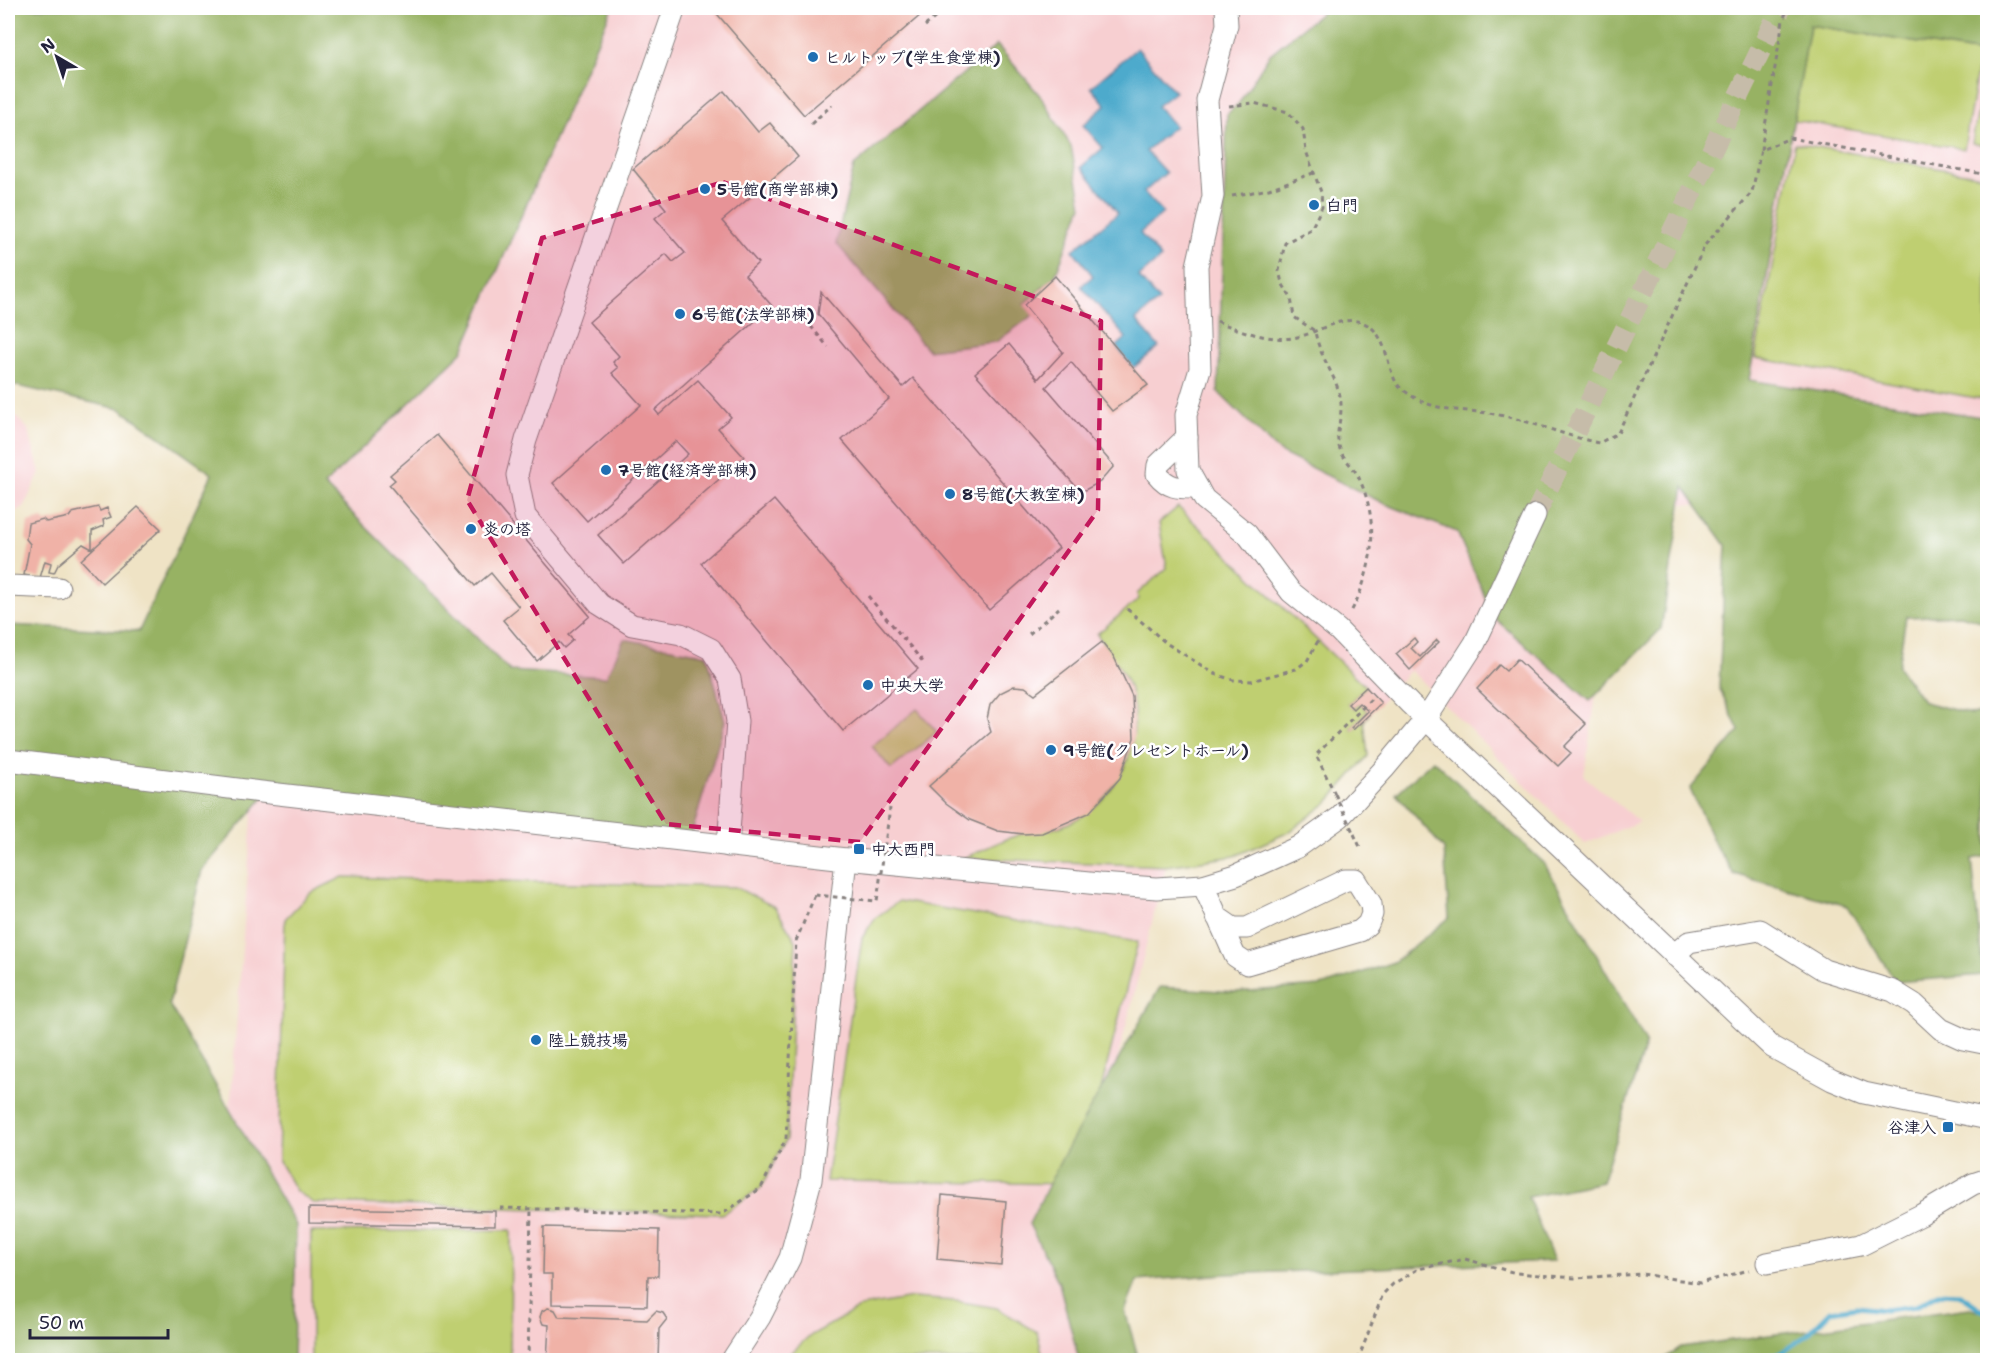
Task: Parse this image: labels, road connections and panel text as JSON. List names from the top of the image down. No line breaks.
{"places":{"other":["ヒルトップ(学生食堂棟)","5号館(商学部棟)","白門","6号館(法学部棟)","7号館(経済学部棟)","8号館(大教室棟)","炎の塔","中央大学","9号館(クレセントホール)","陸上競技場"],"transit":["中大西門","谷津入"]},"scale_bar":"50 m","north":"top left"}
